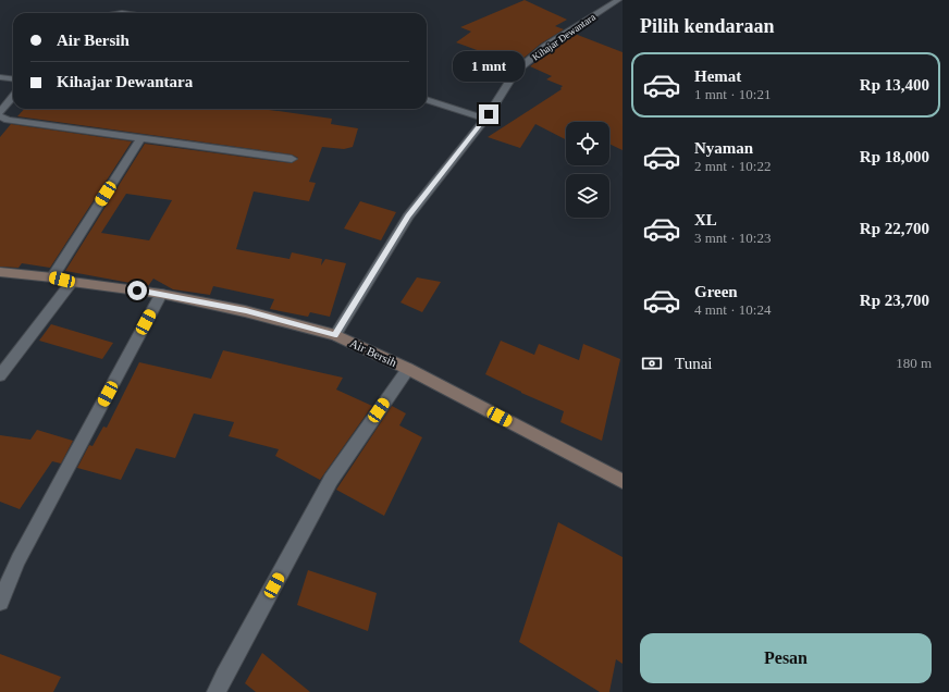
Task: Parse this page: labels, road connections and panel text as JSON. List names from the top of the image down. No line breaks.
{"streets":{"street":["Kihajar Dewantara","Air Bersih"]},"crossings":[["Kihajar Dewantara","Air Bersih"]],"page":{"heading":"Pilih kendaraan","banner":["Air Bersih","Kihajar Dewantara"],"bubble":"1 mnt","list":[{"name":"Hemat","note":"1 mnt · 10:21","value":"Rp 13,400"},{"name":"Nyaman","note":"2 mnt · 10:22","value":"Rp 18,000"},{"name":"XL","note":"3 mnt · 10:23","value":"Rp 22,700"},{"name":"Green","note":"4 mnt · 10:24","value":"Rp 23,700"}],"pay":["Tunai","180 m"],"buttons":"Pesan"}}
